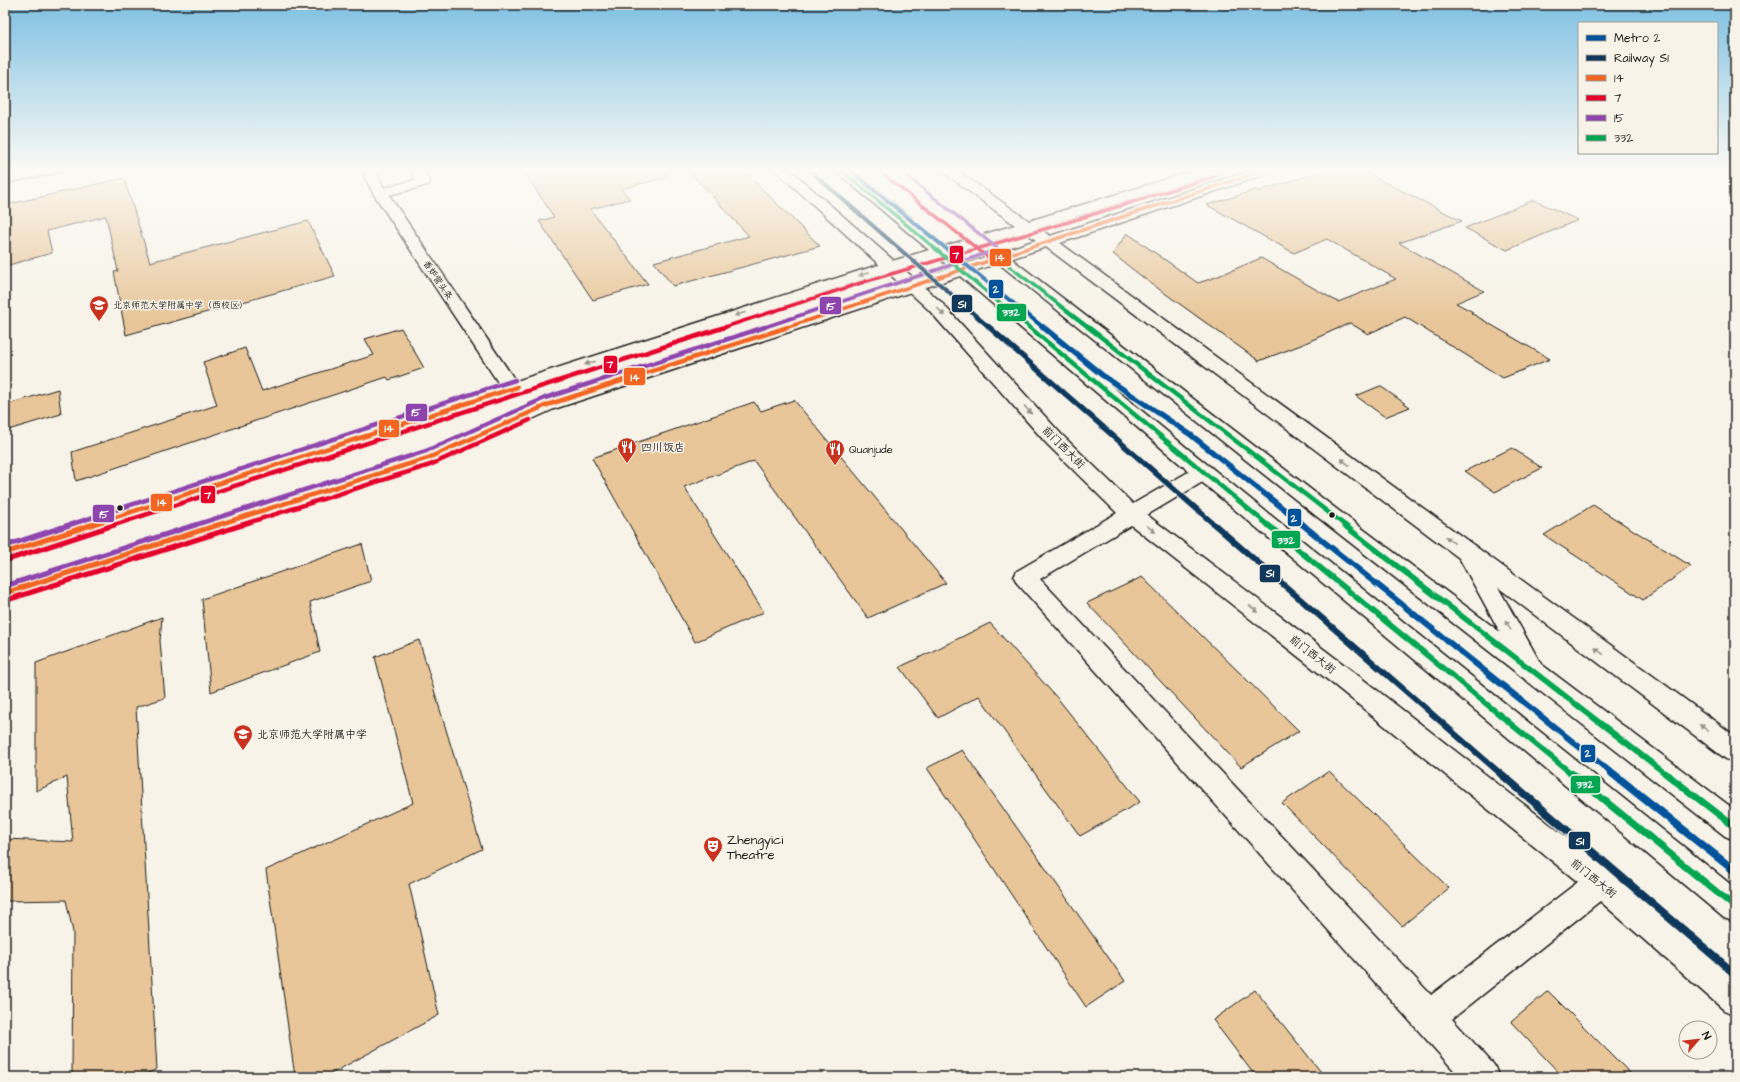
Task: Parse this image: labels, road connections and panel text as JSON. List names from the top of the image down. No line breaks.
{"streets":{"street":["香炉营头条","前门西大街"]},"places":{"school or university":["北京师范大学附属中学（西校区）","北京师范大学附属中学"],"restaurant":["四川饭店","Quanjude"],"theatre":["Zhengyici Theatre"]},"lines":["metro line 2","rail line S1","transit line 14","transit line 7","transit line 15","transit line 332"],"legend":["Metro 2","Railway S1","14","7","15","332"],"north":"top right"}
